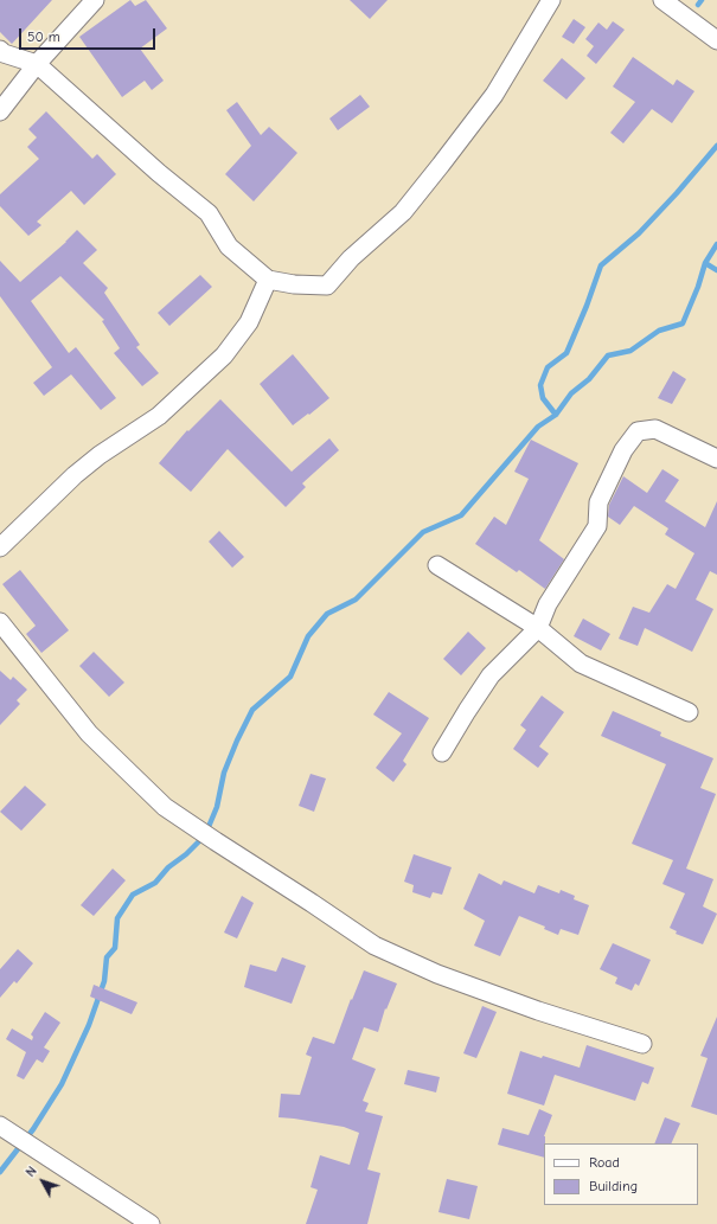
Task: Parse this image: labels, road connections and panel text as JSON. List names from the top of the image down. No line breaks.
{"legend":["Road","Building"],"scale_bar":"50 m","north":"top left"}
